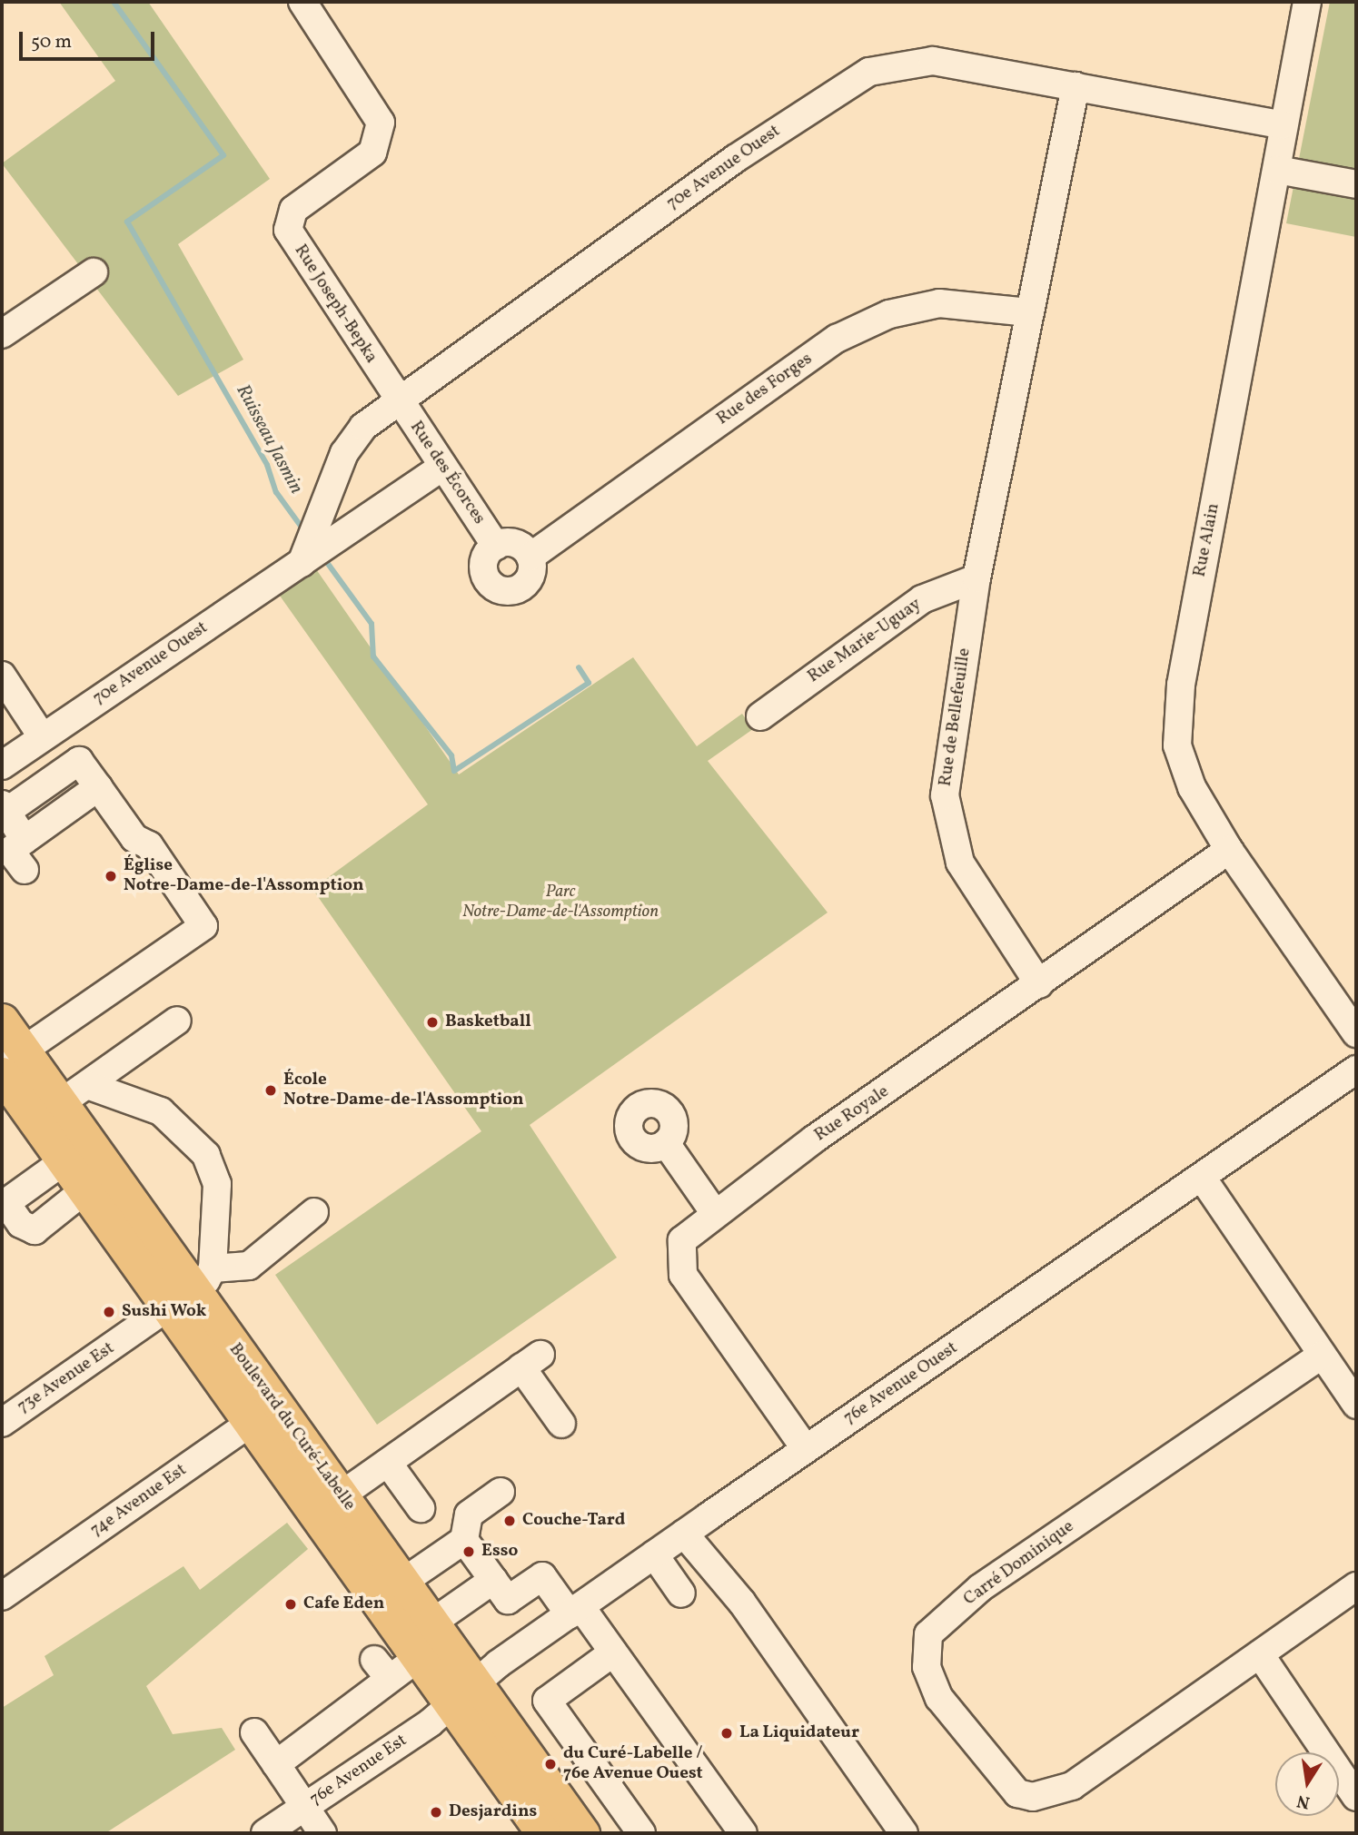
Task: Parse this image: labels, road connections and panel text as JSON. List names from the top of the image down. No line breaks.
{"streets":{"main road":["Boulevard du Curé-Labelle"],"street":["70e Avenue Ouest","Rue Joseph-Bepka","Rue des Forges","Rue des Écorces","Rue Alain","Rue Marie-Uguay","Rue de Bellefeuille","Rue Royale","73e Avenue Est","76e Avenue Ouest","74e Avenue Est","Carré Dominique","76e Avenue Est"]},"crossings":[["70e Avenue Ouest","Rue Joseph-Bepka"],["70e Avenue Ouest","Rue des Écorces"],["70e Avenue Ouest","Rue Alain"],["70e Avenue Ouest","Rue de Bellefeuille"],["Rue Joseph-Bepka","Rue des Écorces"],["Rue des Forges","Rue des Écorces"],["Rue des Forges","Rue de Bellefeuille"],["Rue Alain","Rue Royale"],["Rue Marie-Uguay","Rue de Bellefeuille"],["Rue de Bellefeuille","Rue Royale"],["Rue Royale","76e Avenue Ouest"],["73e Avenue Est","Boulevard du Curé-Labelle"],["76e Avenue Ouest","Boulevard du Curé-Labelle"],["76e Avenue Ouest","76e Avenue Est"],["Boulevard du Curé-Labelle","74e Avenue Est"],["Boulevard du Curé-Labelle","76e Avenue Est"]],"water":["Ruisseau Jasmin"],"parks":["Parc Notre-Dame-de-l'Assomption"],"places":["Église Notre-Dame-de-l'Assomption","Basketball","École Notre-Dame-de-l'Assomption","Sushi Wok","Couche-Tard","Esso","Cafe Eden","La Liquidateur","du Curé-Labelle / 76e Avenue Ouest","Desjardins"],"scale_bar":"50 m","north":"bottom"}
